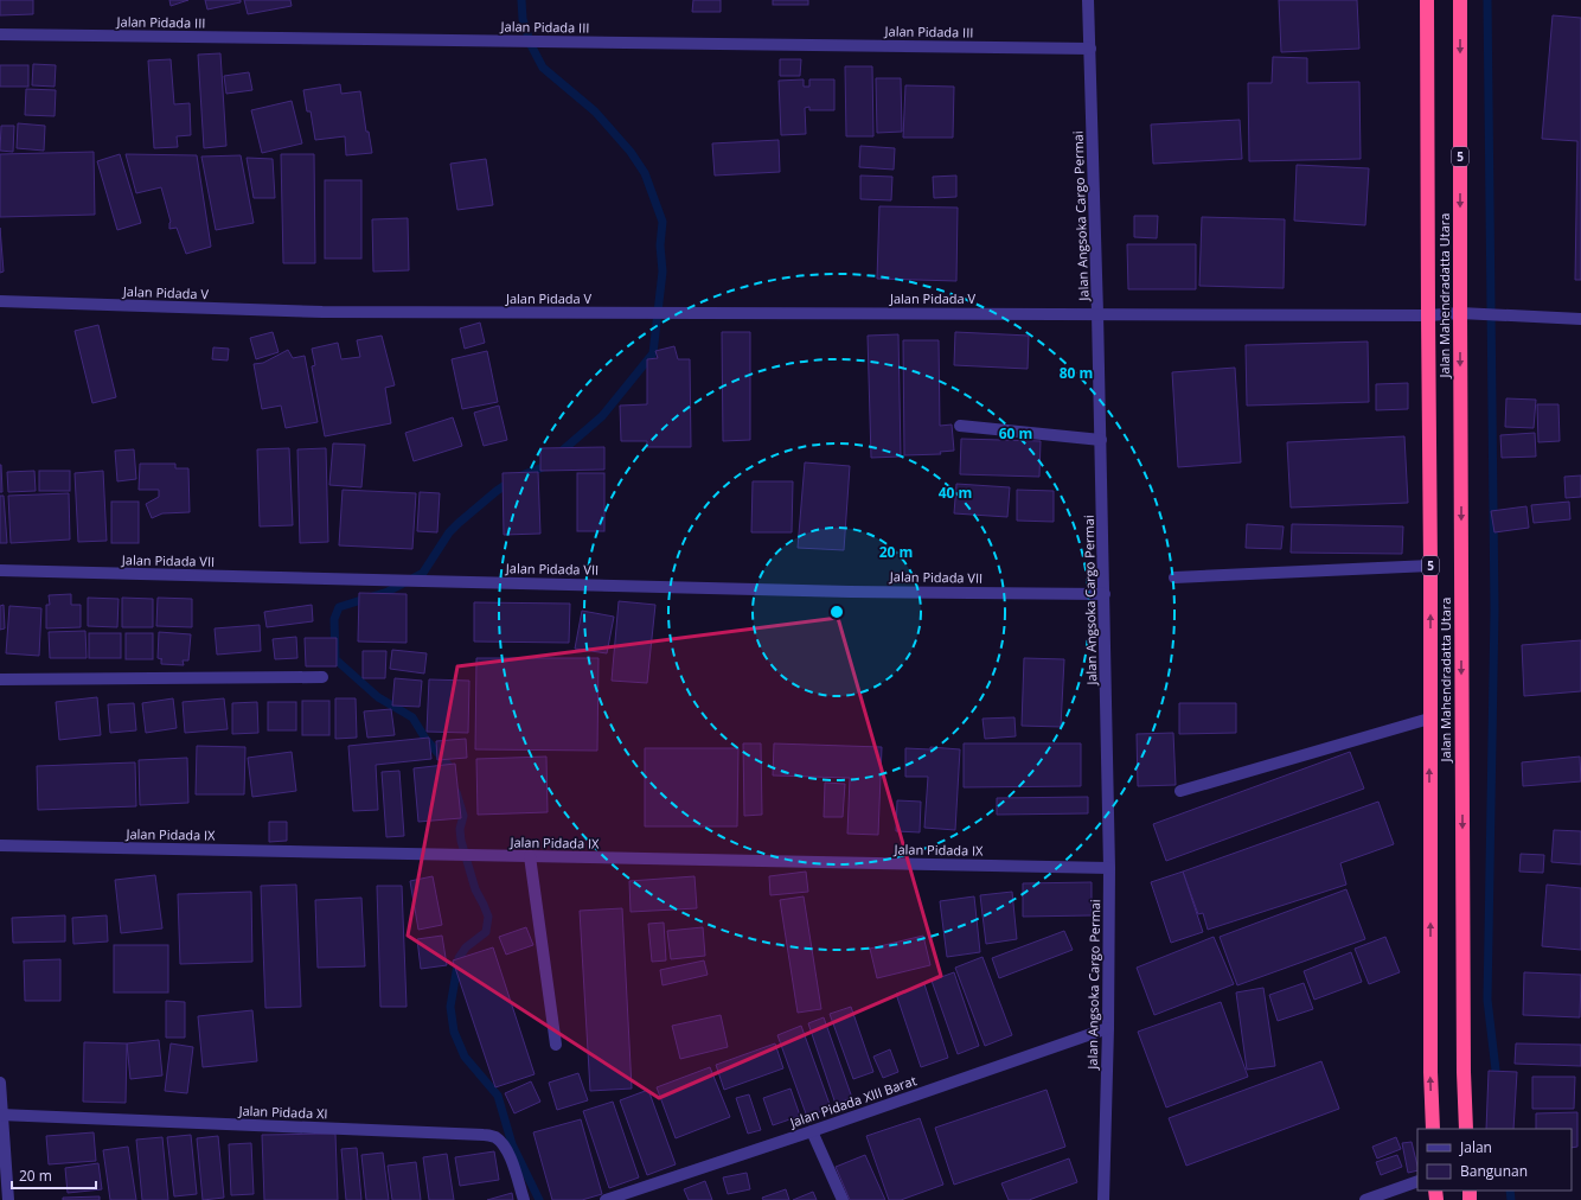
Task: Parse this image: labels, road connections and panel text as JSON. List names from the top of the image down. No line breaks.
{"streets":{"highway":["5","Jalan Mahendradatta Utara"],"street":["Jalan Pidada III","Jalan Angsoka Cargo Permai","Jalan Pidada V","Jalan Pidada VII","Jalan Pidada IX","Jalan Pidada XIII Barat","Jalan Pidada XI"]},"crossings":[["Jalan Pidada III","Jalan Angsoka Cargo Permai"],["Jalan Angsoka Cargo Permai","Jalan Pidada V"],["Jalan Angsoka Cargo Permai","Jalan Pidada VII"],["Jalan Angsoka Cargo Permai","Jalan Pidada IX"],["Jalan Angsoka Cargo Permai","Jalan Pidada XIII Barat"],["Jalan Pidada V","Jalan Mahendradatta Utara"]],"legend":["Jalan","Bangunan"],"scale_bar":"20 m","rings":["80 m","60 m","40 m","20 m"]}
